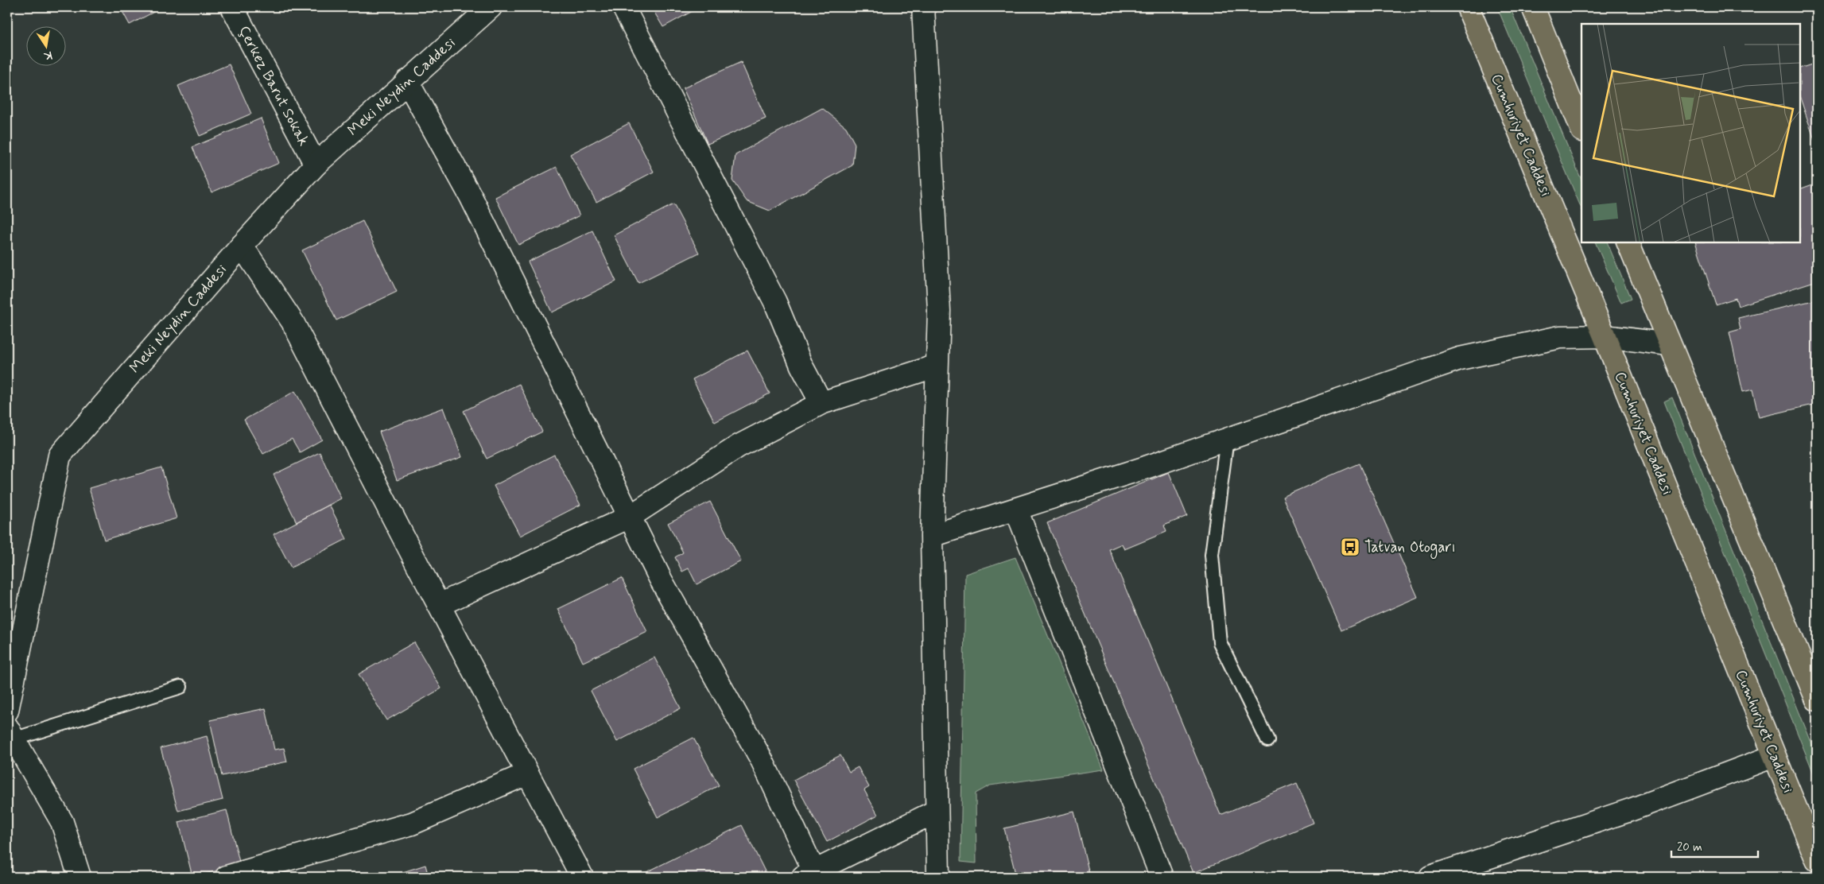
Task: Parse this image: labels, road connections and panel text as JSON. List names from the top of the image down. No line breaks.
{"streets":{"highway":["Cumhuriyet Caddesi"],"street":["Çerkez Barut Sokak","Meki Neydin Caddesi"]},"crossings":[["Çerkez Barut Sokak","Meki Neydin Caddesi"]],"places":{"bus stop":["Tatvan Otogarı"]},"scale_bar":"20 m","north":"bottom"}
